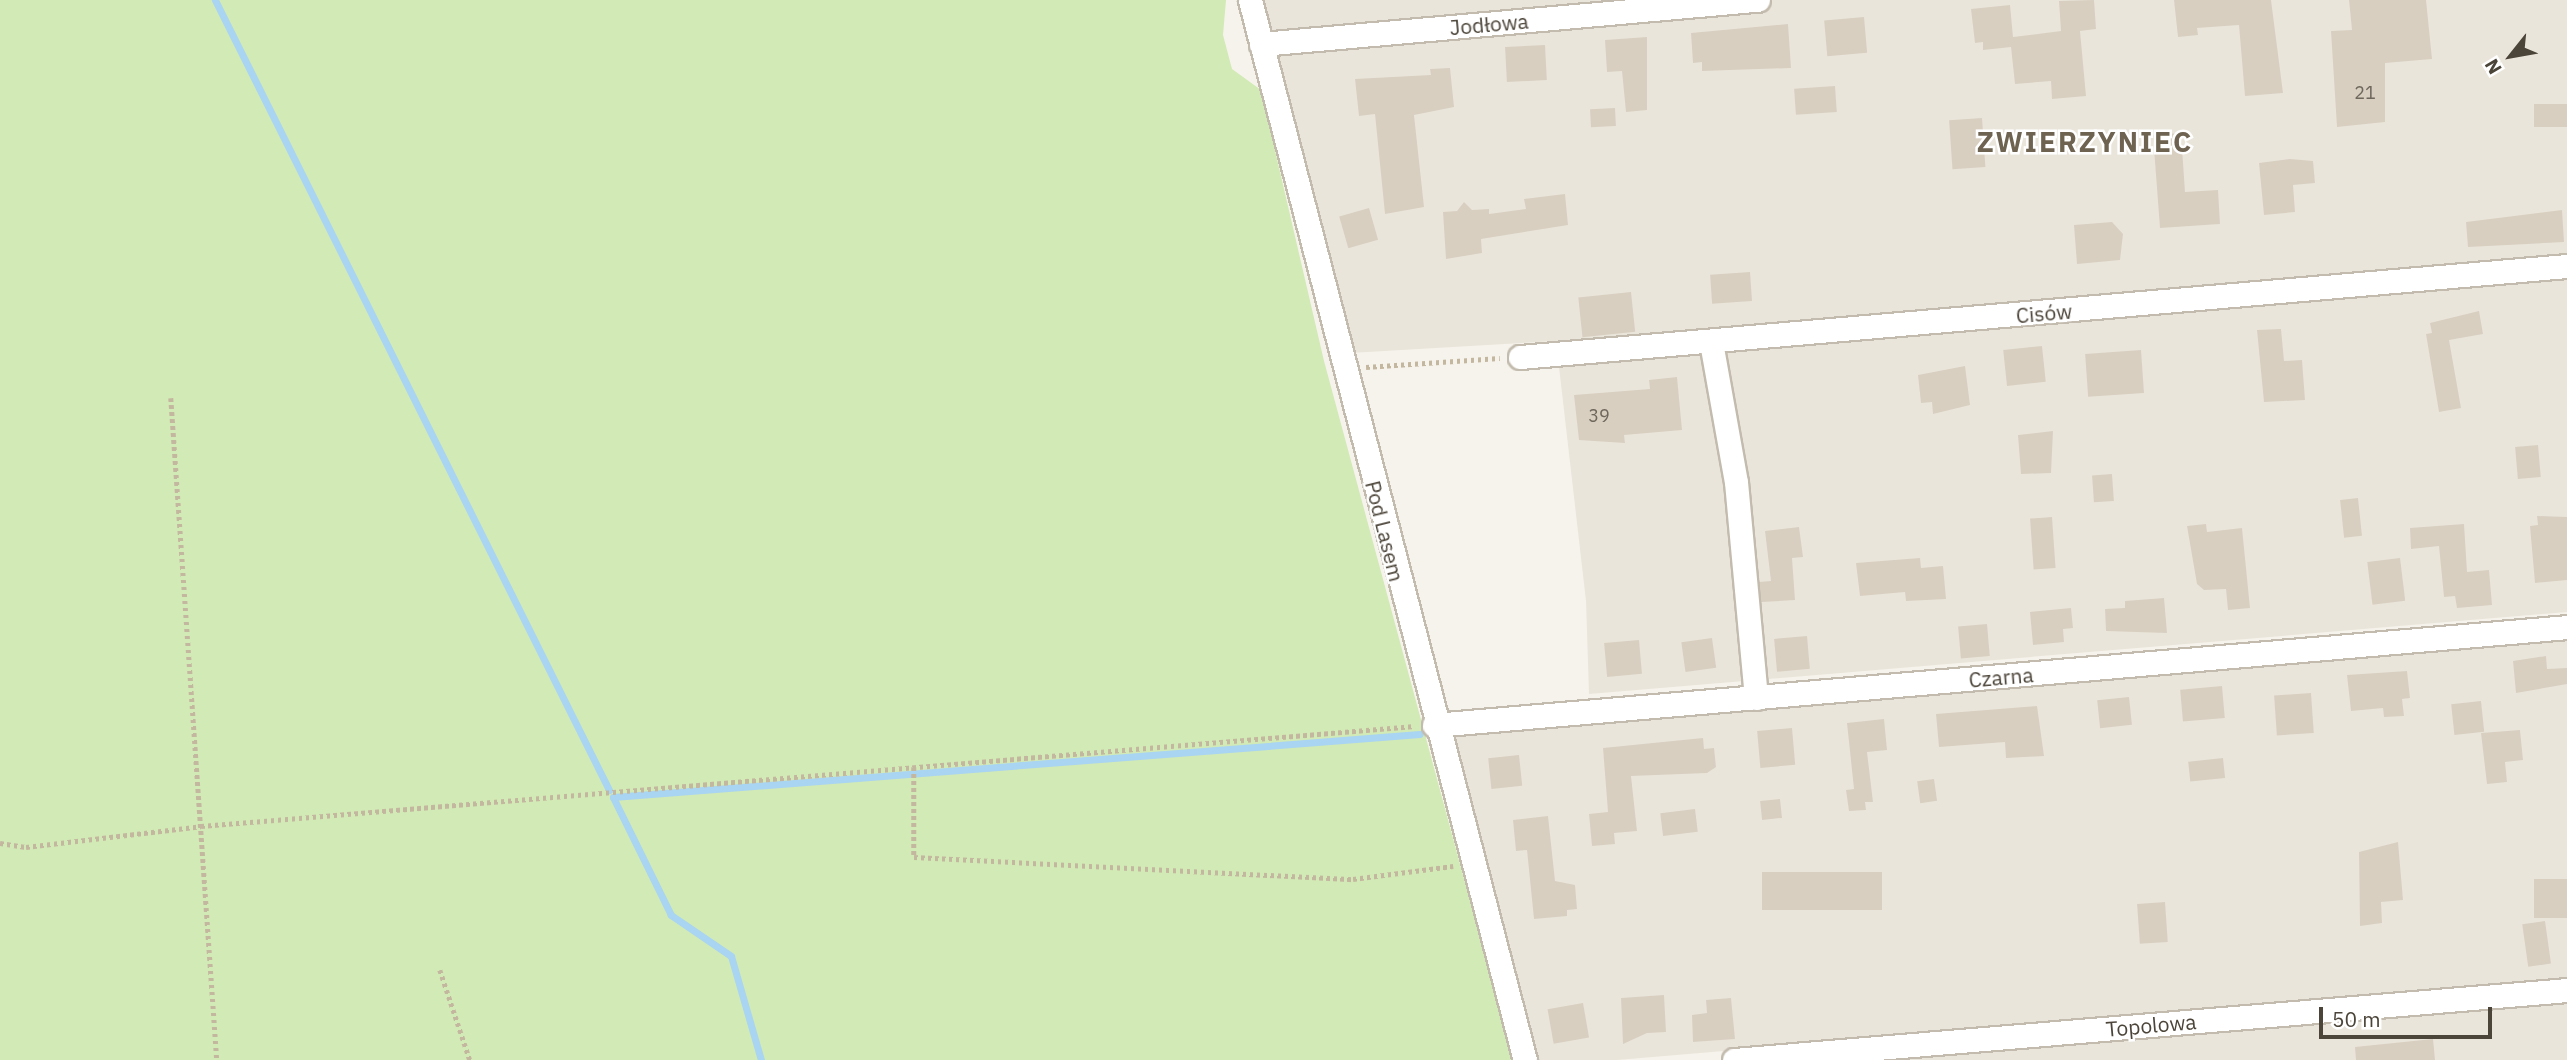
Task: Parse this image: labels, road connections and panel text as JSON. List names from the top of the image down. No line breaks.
{"streets":{"street":["Jodłowa","Cisów","Pod Lasem","Czarna","Topolowa"]},"crossings":[["Jodłowa","Pod Lasem"],["Pod Lasem","Czarna"]],"districts":["ZWIERZYNIEC"],"house_numbers":["21","39"],"scale_bar":"50 m","north":"bottom left"}
